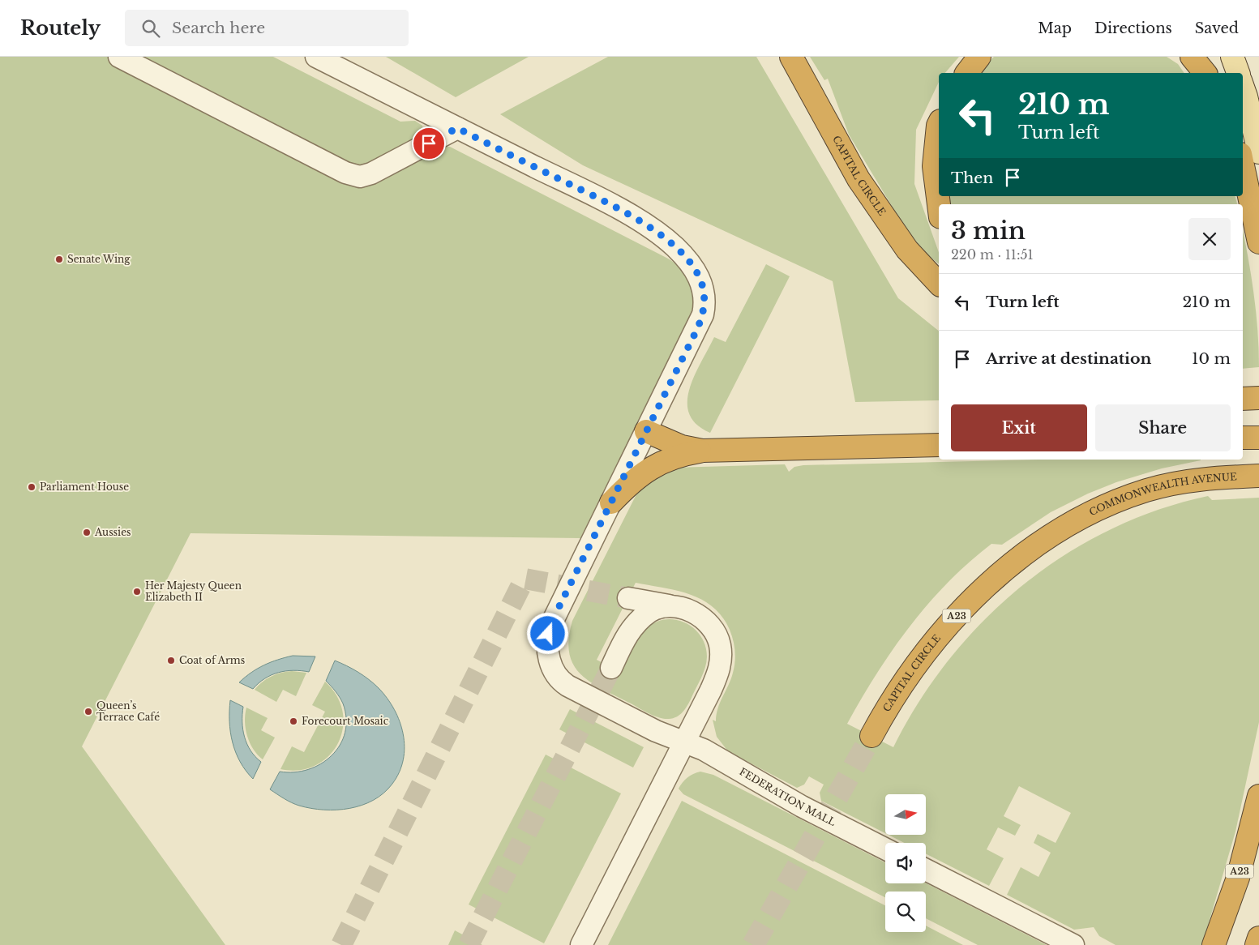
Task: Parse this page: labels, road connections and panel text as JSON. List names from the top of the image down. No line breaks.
{"streets":{"highway":["CAPITAL CIRCLE","COMMONWEALTH AVENUE","A23"],"street":["FEDERATION MALL"]},"crossings":[["CAPITAL CIRCLE","COMMONWEALTH AVENUE"]],"places":["Senate Wing","Parliament House","Aussies","Her Majesty Queen Elizabeth II","Coat of Arms","Queen’s Terrace Café","Forecourt Mosaic"],"north":"right","page":{"header":"Routely","search":"Search here","nav":["Map","Directions","Saved"],"turn":["210 m","Turn left"],"then":"Then","heading":["3 min","220 m · 11:51"],"list":[{"name":"Turn left","value":"210 m"},{"name":"Arrive at destination","value":"10 m"}],"buttons":["Exit","Share"]}}
